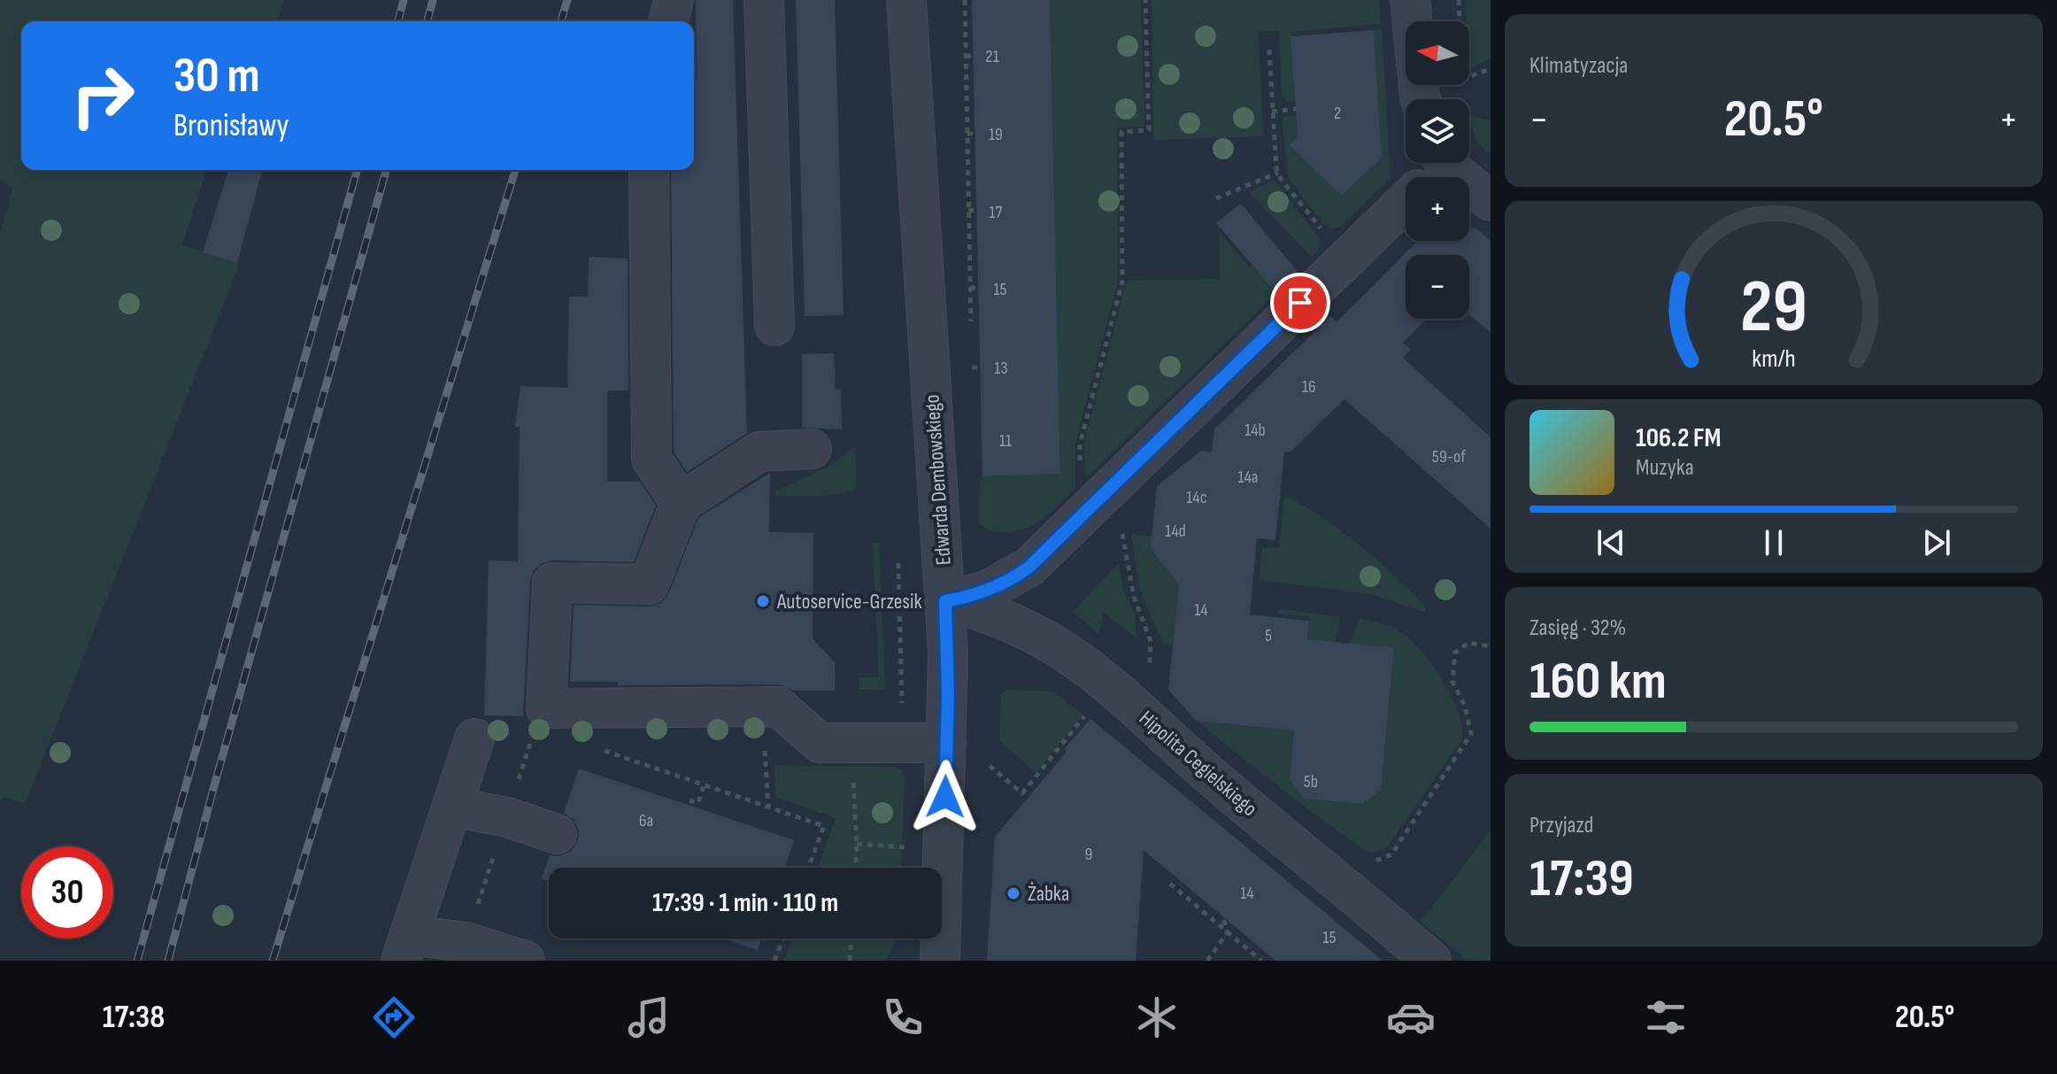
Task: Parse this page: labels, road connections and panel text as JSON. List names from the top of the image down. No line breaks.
{"streets":{"street":["Edwarda Dembowskiego","Hipolita Cegielskiego"]},"crossings":[["Edwarda Dembowskiego","Hipolita Cegielskiego"]],"places":["Autoservice-Grzesik","Żabka"],"house_numbers":["21","2","19","17","15","13","16","14b","11","59-of","14a","14c","14d","14","5","5b","6a","9","14","15"],"north":"left","page":{"tile":["Klimatyzacja",["Zasięg · 32%","160 km"],["Przyjazd","17:39"]],"map_buttons":["+","−"],"turn":["30 m","Bronisławy"],"heat":["−","20.5°","+"],"song":["106.2 FM","Muzyka"],"limit":"30","trip":"17:39 · 1 min · 110 m","tabs":["17:38","20.5°"],"gauge":["29","km/h"]}}
